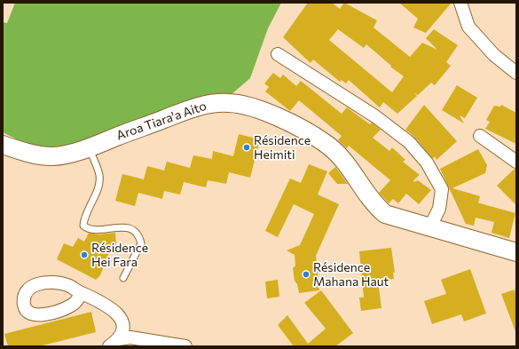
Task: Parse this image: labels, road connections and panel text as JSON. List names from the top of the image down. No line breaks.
{"streets":{"main road":["Aroa Tiara'a Aito"]},"places":["Résidence Heimiti","Résidence Hei Fara","Résidence Mahana Haut"]}
